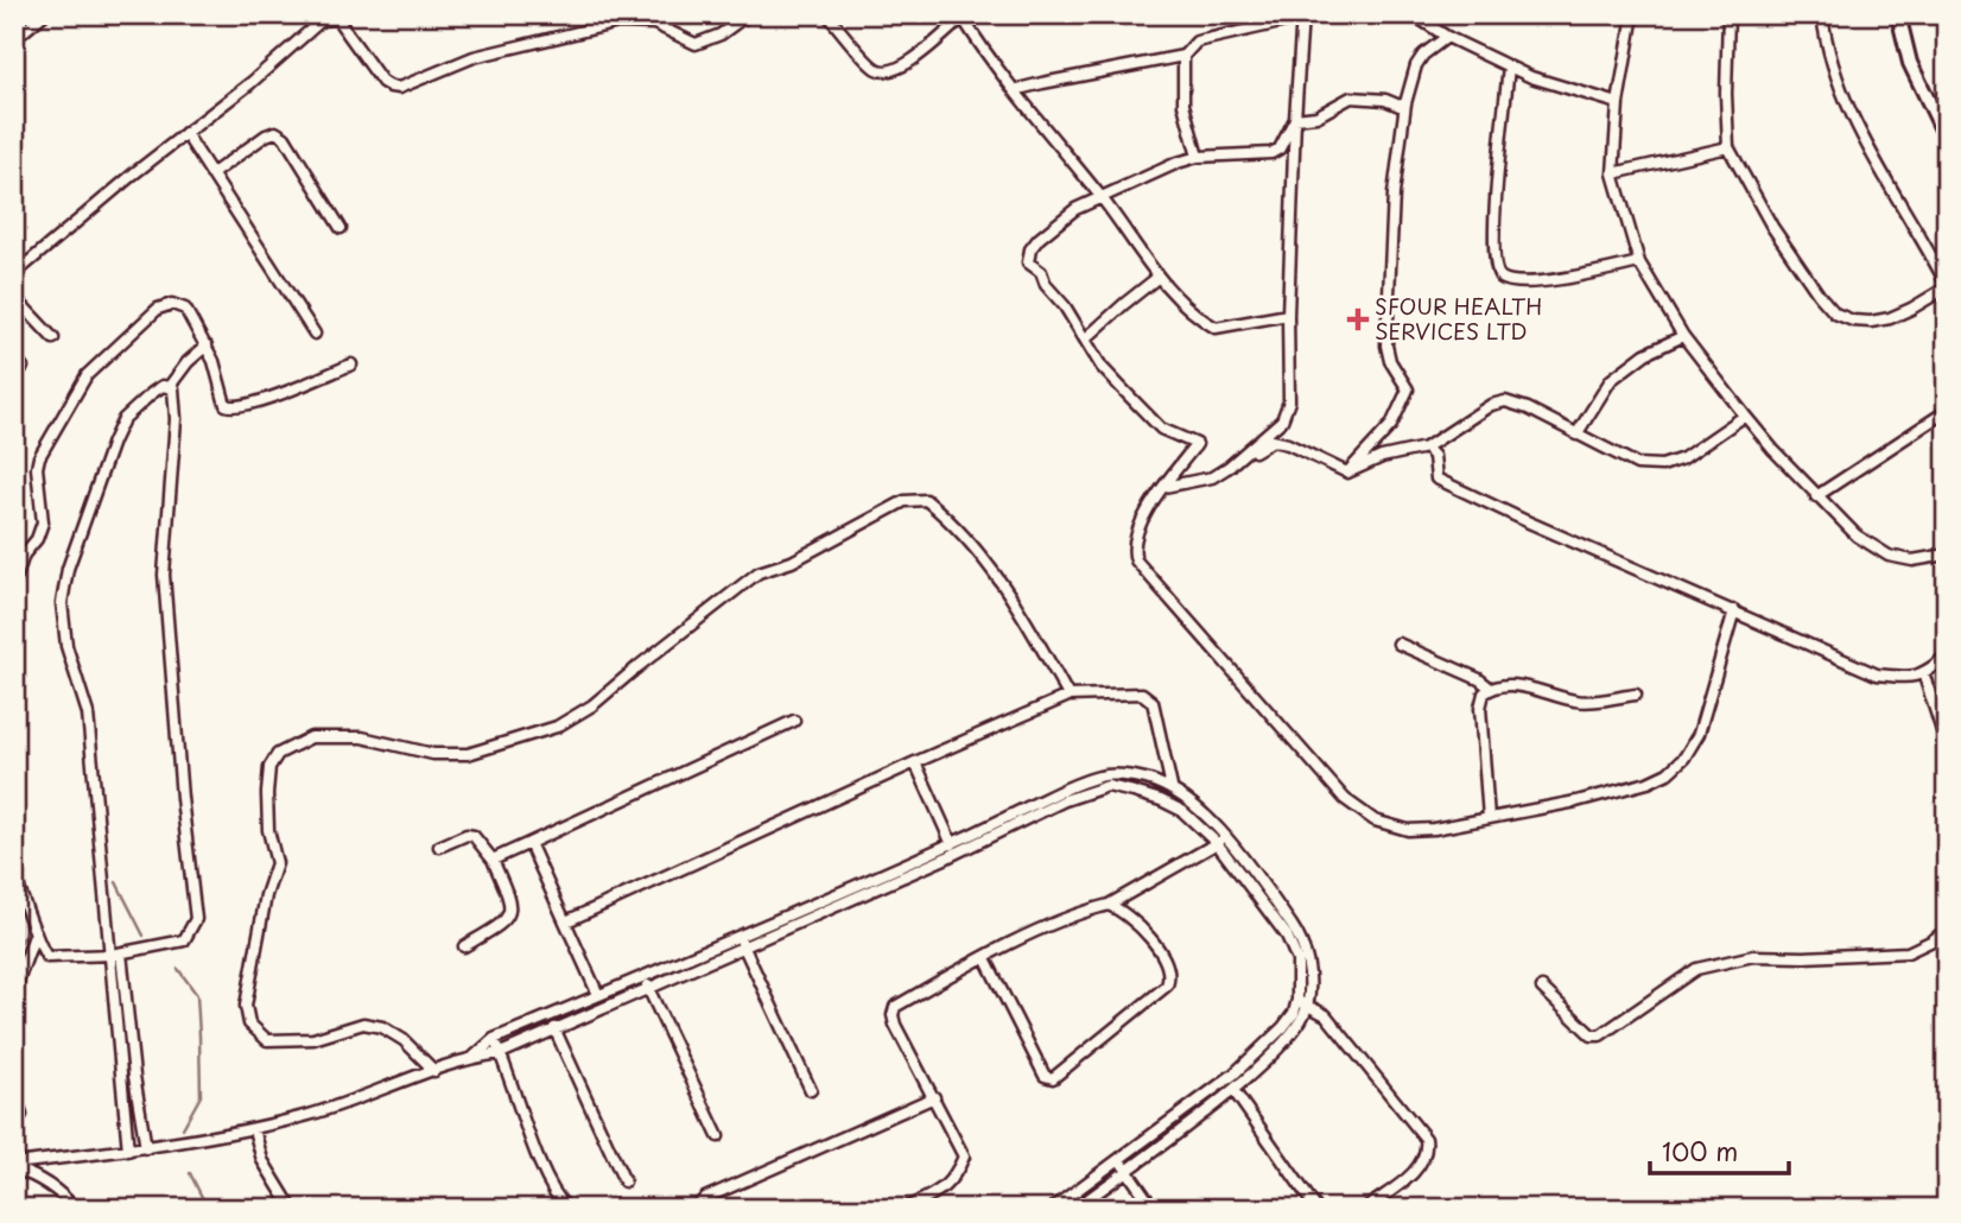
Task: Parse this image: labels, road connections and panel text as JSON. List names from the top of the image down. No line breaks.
{"places":{"health":["SFOUR HEALTH SERVICES LTD"]},"scale_bar":"100 m"}
